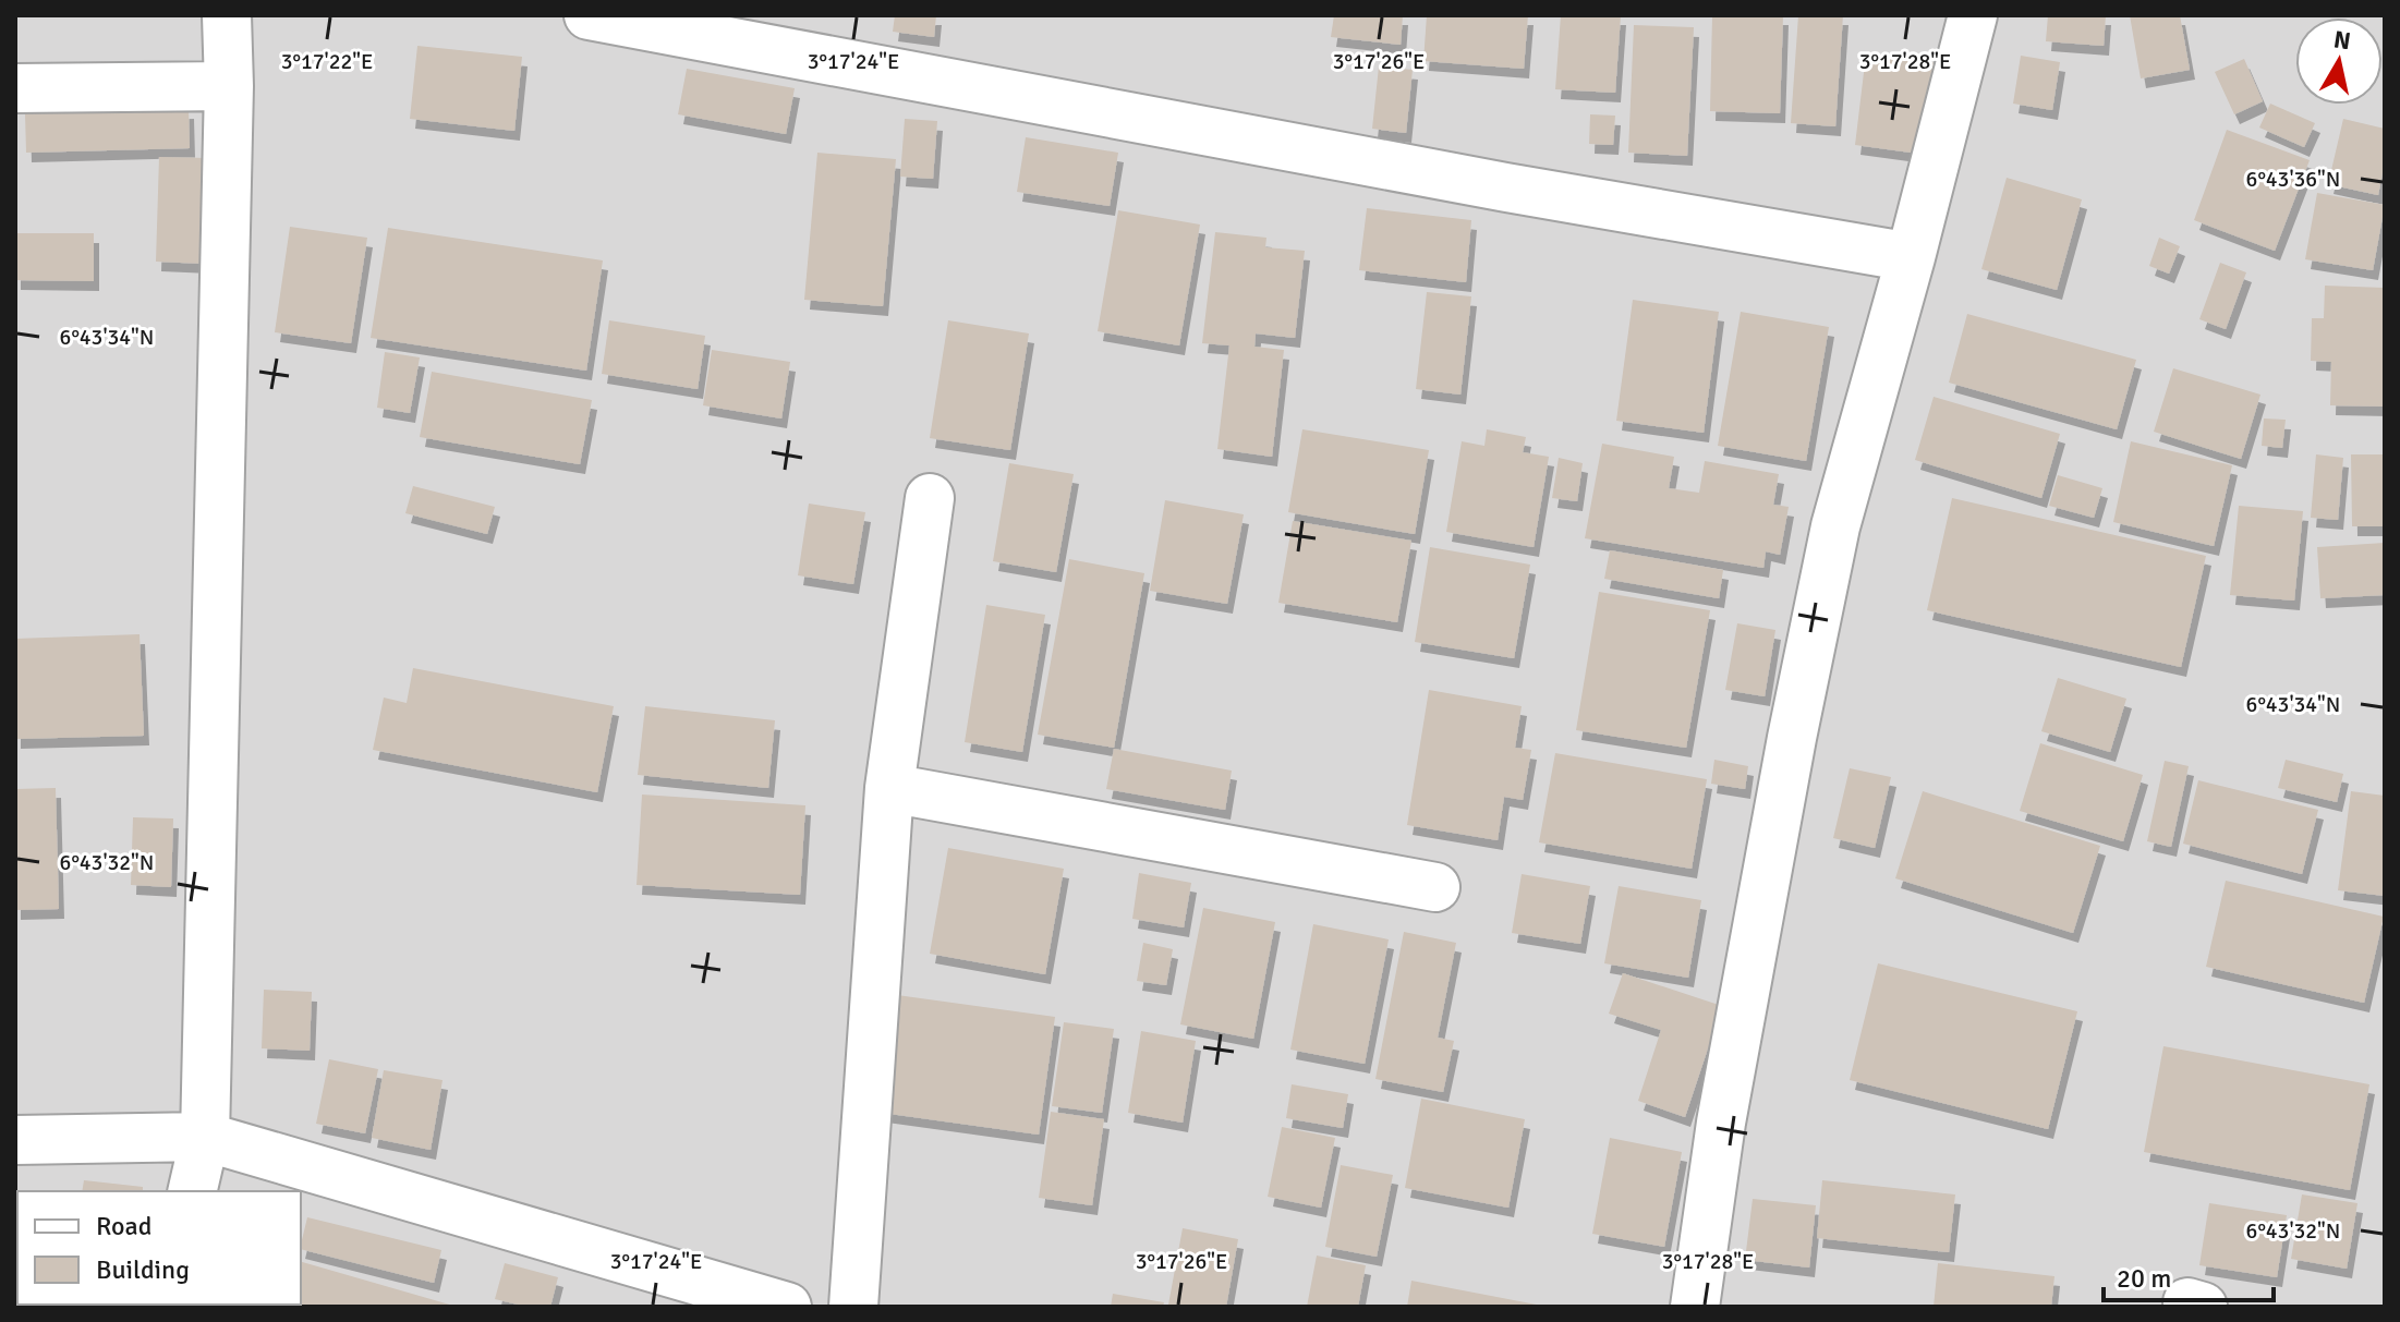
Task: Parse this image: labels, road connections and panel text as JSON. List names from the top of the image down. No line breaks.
{"legend":["Road","Building"],"scale_bar":"20 m","north":"top","coordinates":["3°17'22\"E","3°17'24\"E","3°17'26\"E","3°17'28\"E","6°43'36\"N","6°43'34\"N","6°43'32\"N"]}
